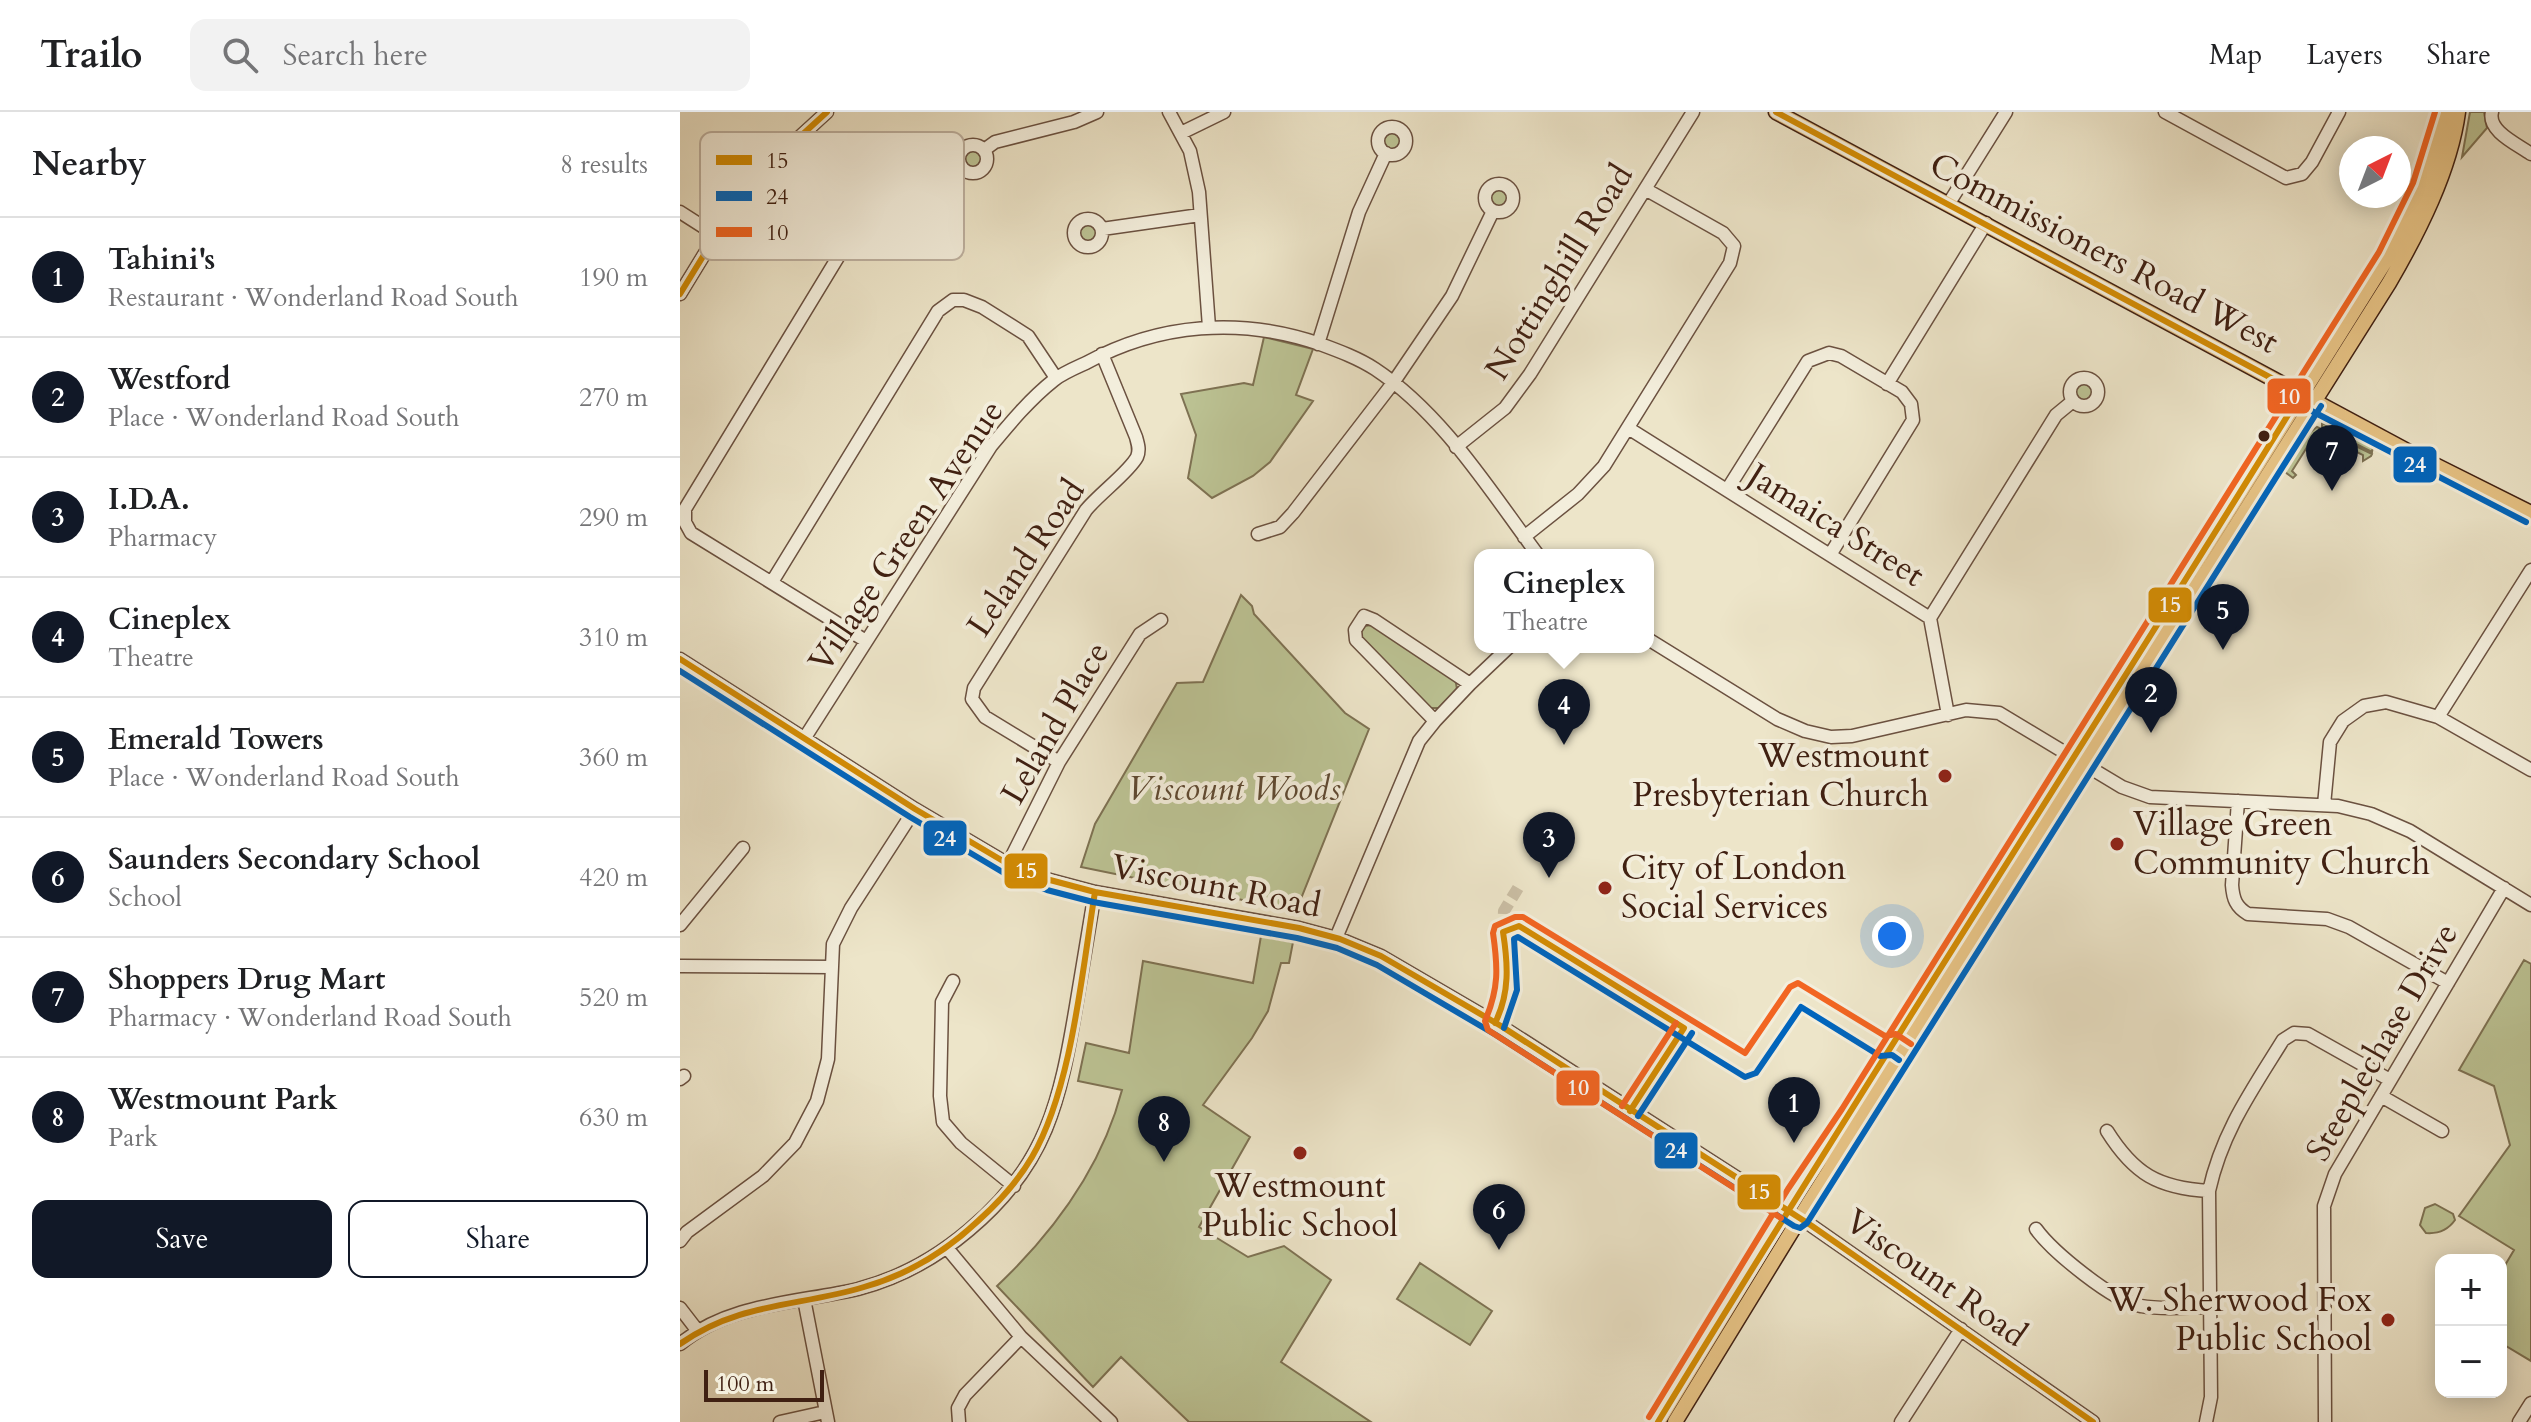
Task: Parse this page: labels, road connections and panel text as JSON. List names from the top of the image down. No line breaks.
{"streets":{"main road":["Commissioners Road West"],"street":["Nottinghill Road","Jamaica Street","Village Green Avenue","Leland Road","Leland Place","Viscount Road","Steeplechase Drive"]},"crossings":[["Nottinghill Road","Village Green Avenue"],["Village Green Avenue","Leland Road"],["Village Green Avenue","Viscount Road"],["Leland Road","Leland Place"],["Leland Place","Viscount Road"]],"parks":["Viscount Woods"],"places":["Westmount Presbyterian Church","Village Green Community Church","City of London Social Services","Westmount Public School","W. Sherwood Fox Public School"],"lines":["transit line 15","transit line 10","transit line 24"],"legend":["15","24","10"],"scale_bar":"100 m","north":"top right","page":{"header":"Trailo","search":"Search here","nav":["Map","Layers","Share"],"heading":["Nearby","8 results"],"list":[{"mark":"1","name":"Tahini's","note":"Restaurant · Wonderland Road South","value":"190 m"},{"mark":"2","name":"Westford","note":"Place · Wonderland Road South","value":"270 m"},{"mark":"3","name":"I.D.A.","note":"Pharmacy","value":"290 m"},{"mark":"4","name":"Cineplex","note":"Theatre","value":"310 m"},{"mark":"5","name":"Emerald Towers","note":"Place · Wonderland Road South","value":"360 m"},{"mark":"6","name":"Saunders Secondary School","note":"School","value":"420 m"},{"mark":"7","name":"Shoppers Drug Mart","note":"Pharmacy · Wonderland Road South","value":"520 m"},{"mark":"8","name":"Westmount Park","note":"Park","value":"630 m"}],"pins":["7","5","2","4","3","1","8","6"],"popup":["Cineplex","Theatre"],"buttons":["Save","Share"],"map_buttons":["+","−"],"scale":"100 m"}}
